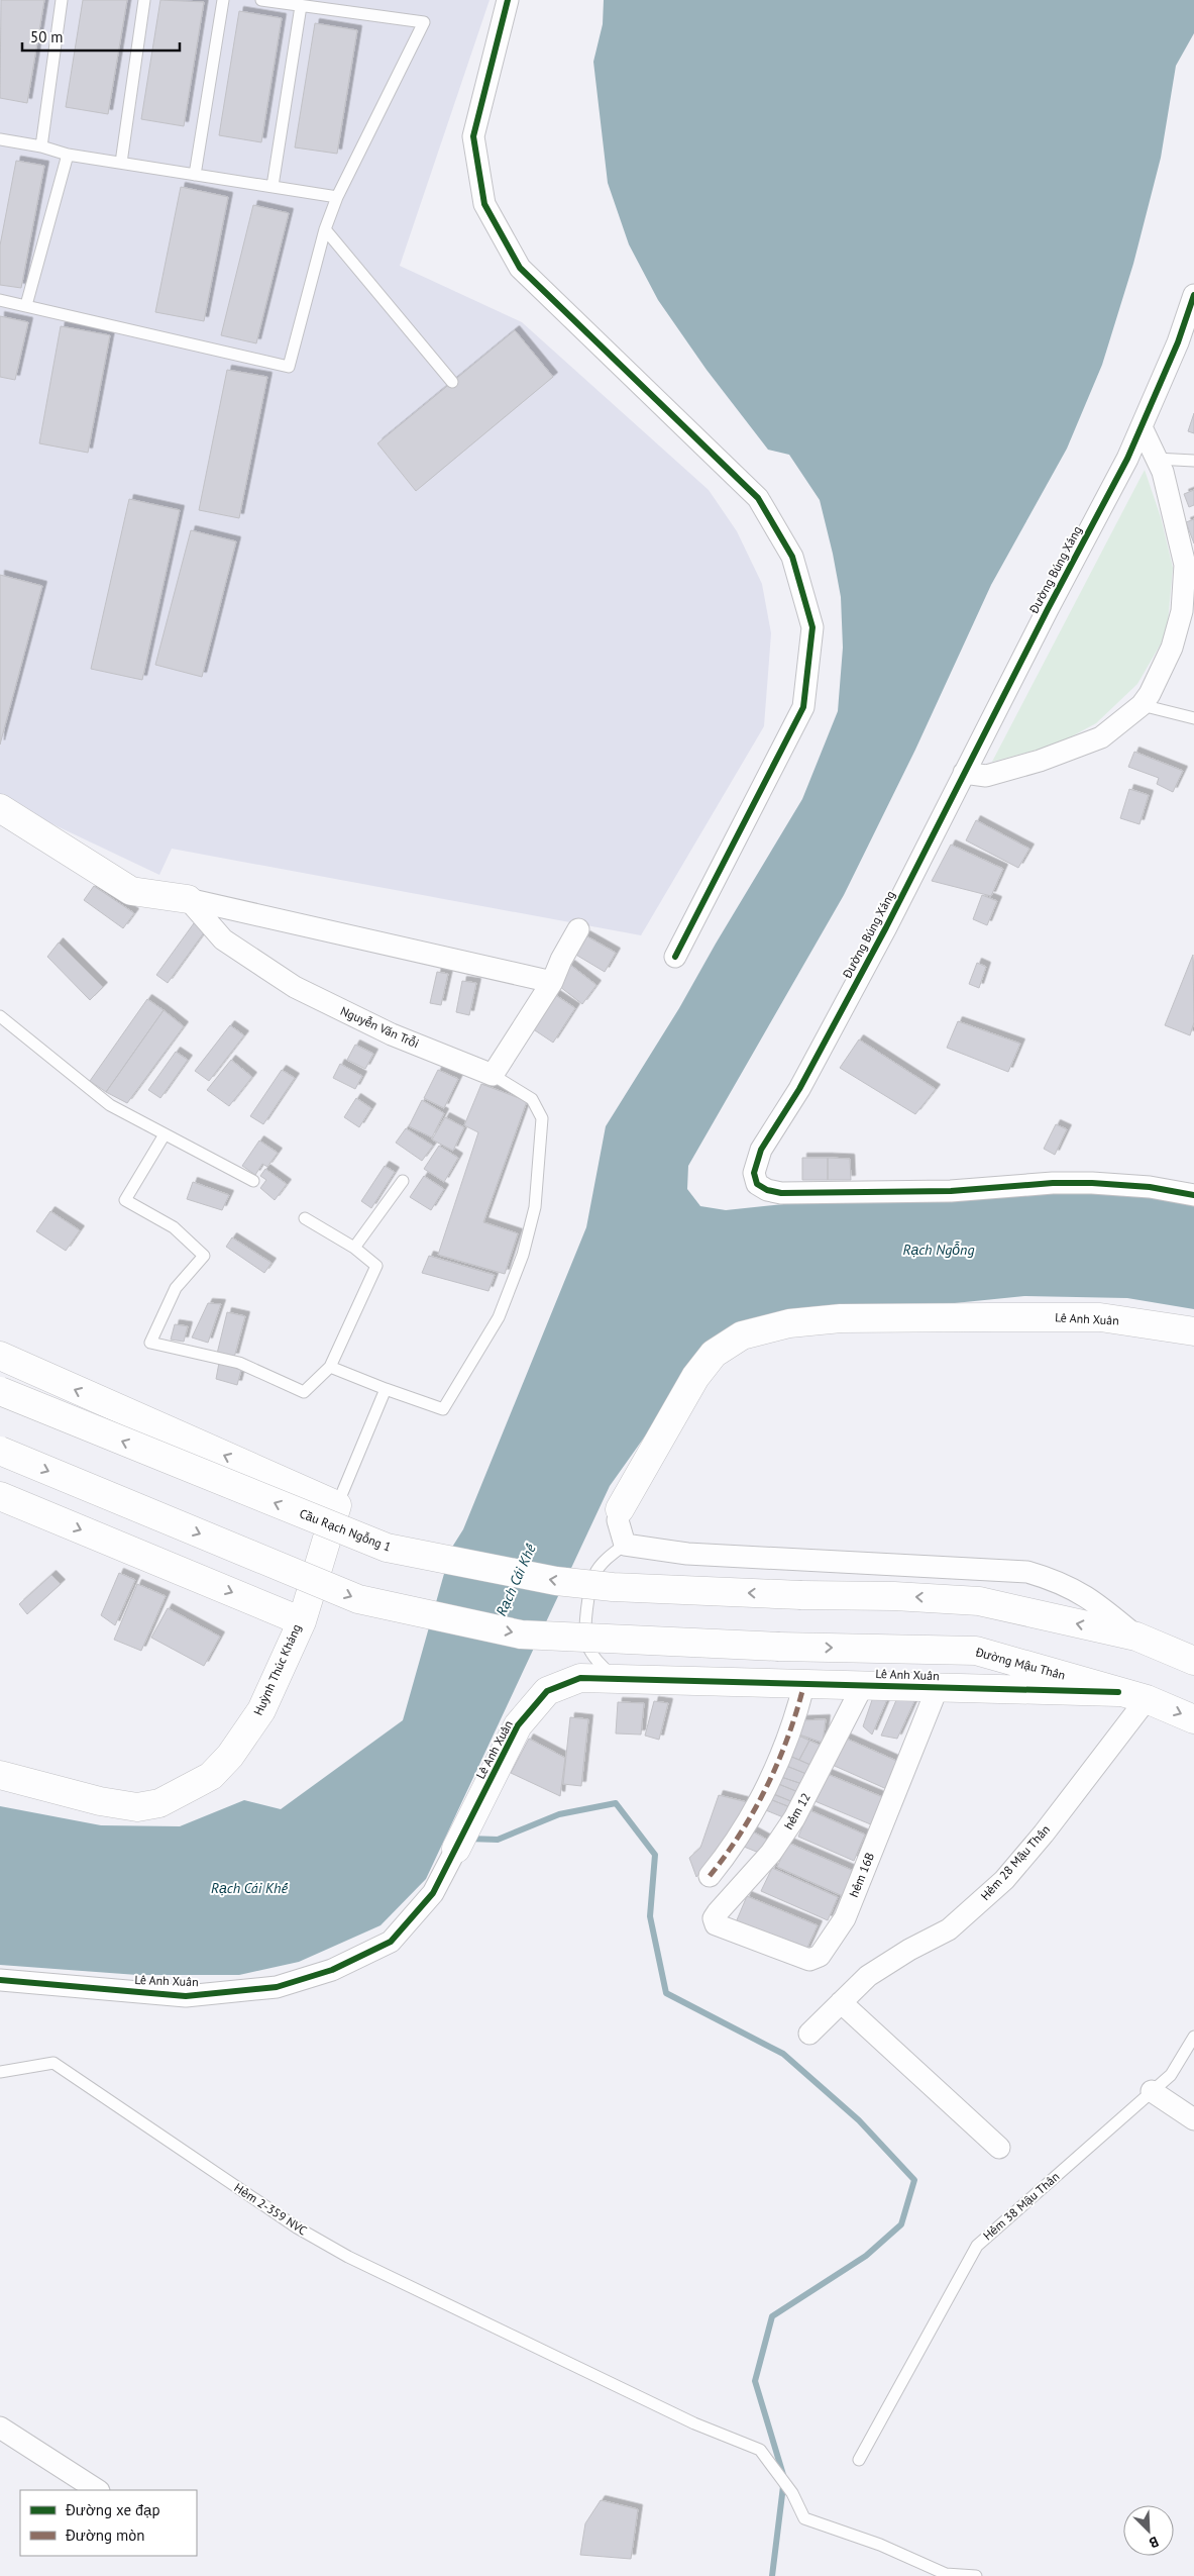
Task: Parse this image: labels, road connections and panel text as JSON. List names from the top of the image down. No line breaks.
{"streets":{"street":["Đường Búng Xáng","Nguyễn Văn Trỗi","Lê Anh Xuân","Cầu Rạch Ngỗng 1","Đường Mậu Thân","Huỳnh Thúc Kháng","hẻm 12","Hẻm 28 Mậu Thân","hẻm 16B"],"lane":["Hẻm 38 Mậu Thân","Hẻm 2-359 NVC"]},"crossings":[["Lê Anh Xuân","Đường Mậu Thân"],["Lê Anh Xuân","hẻm 12"],["Lê Anh Xuân","hẻm 16B"],["Đường Mậu Thân","Hẻm 28 Mậu Thân"],["hẻm 12","hẻm 16B"]],"water":["Rạch Ngỗng","Rạch Cái Khế"],"legend":["Đường xe đạp","Đường mòn"],"scale_bar":"50 m","north":"bottom right"}
